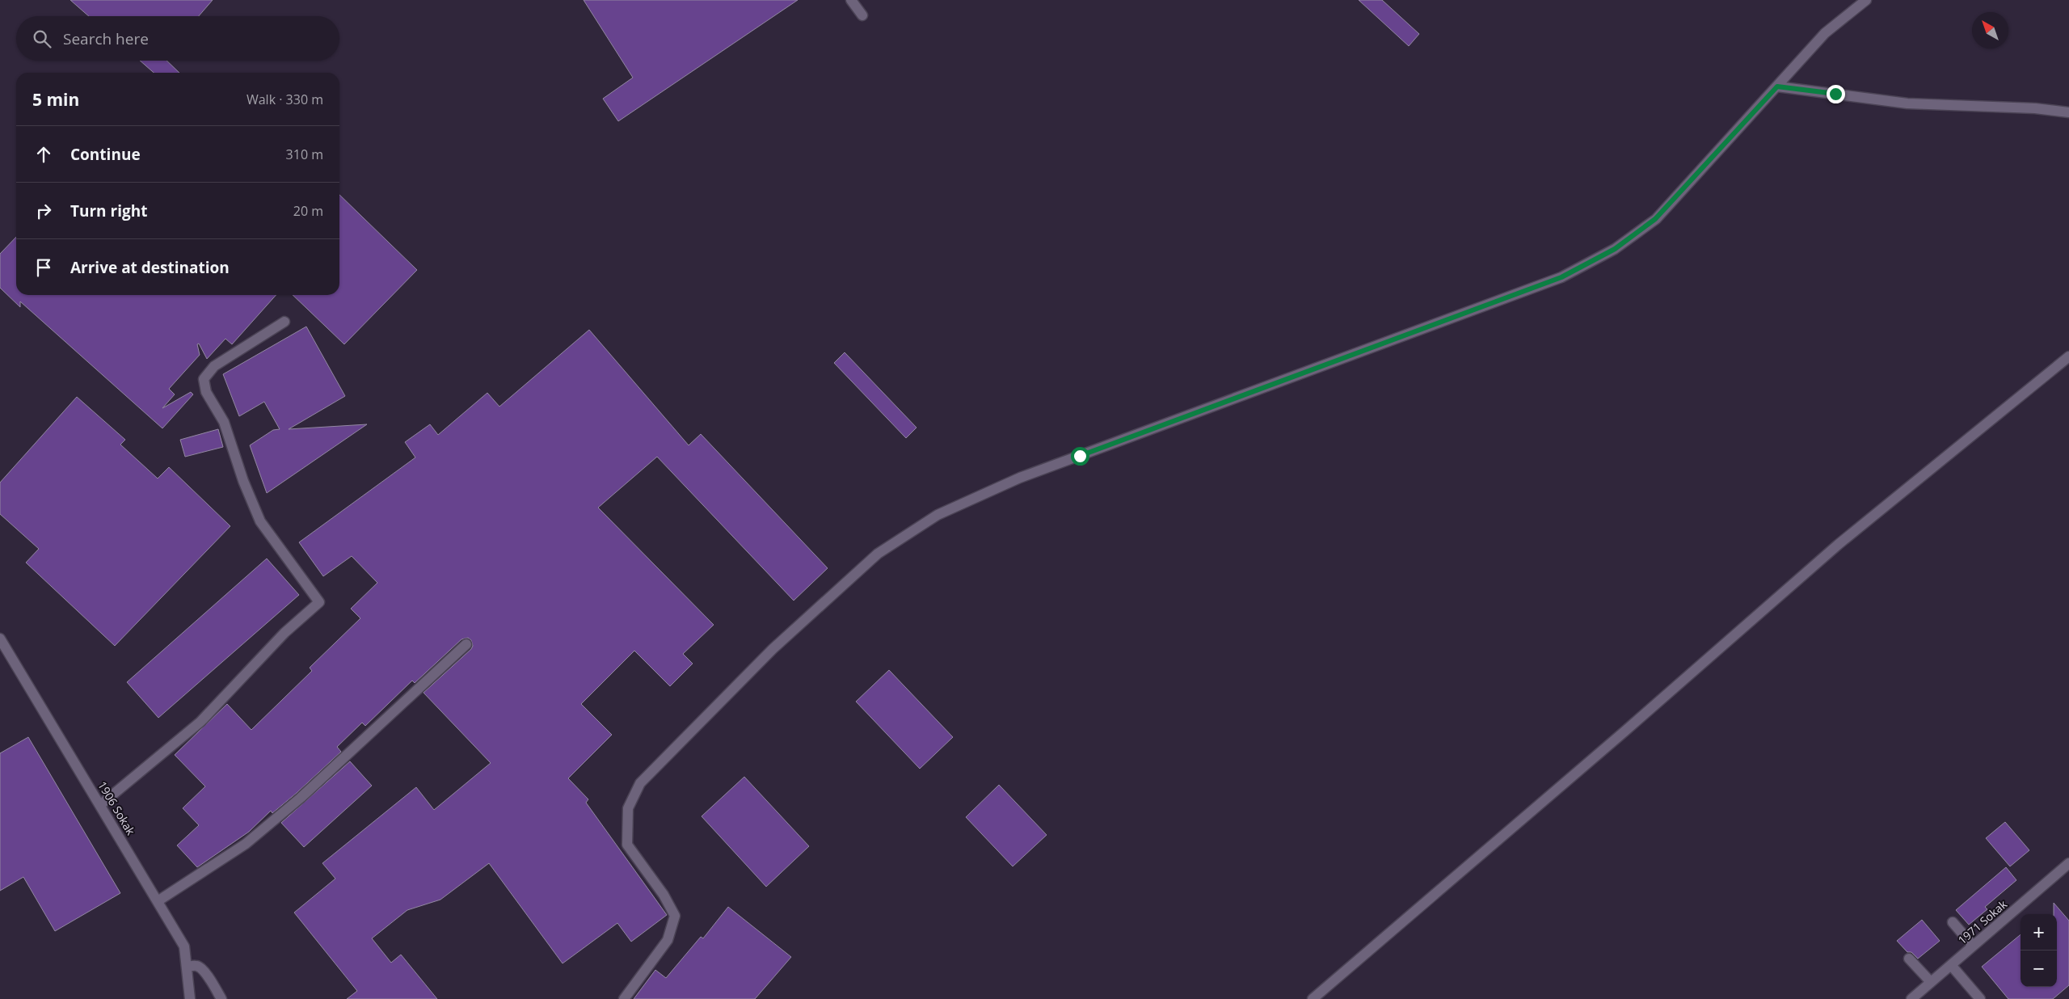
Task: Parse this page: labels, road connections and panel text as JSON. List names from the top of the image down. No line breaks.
{"streets":{"street":["1906 Sokak","1971 Sokak"]},"north":"top left","page":{"search":"Search here","heading":["5 min","Walk · 330 m"],"list":[["Continue","310 m"],["Turn right","20 m"],"Arrive at destination"],"map_buttons":["+","−"]}}
